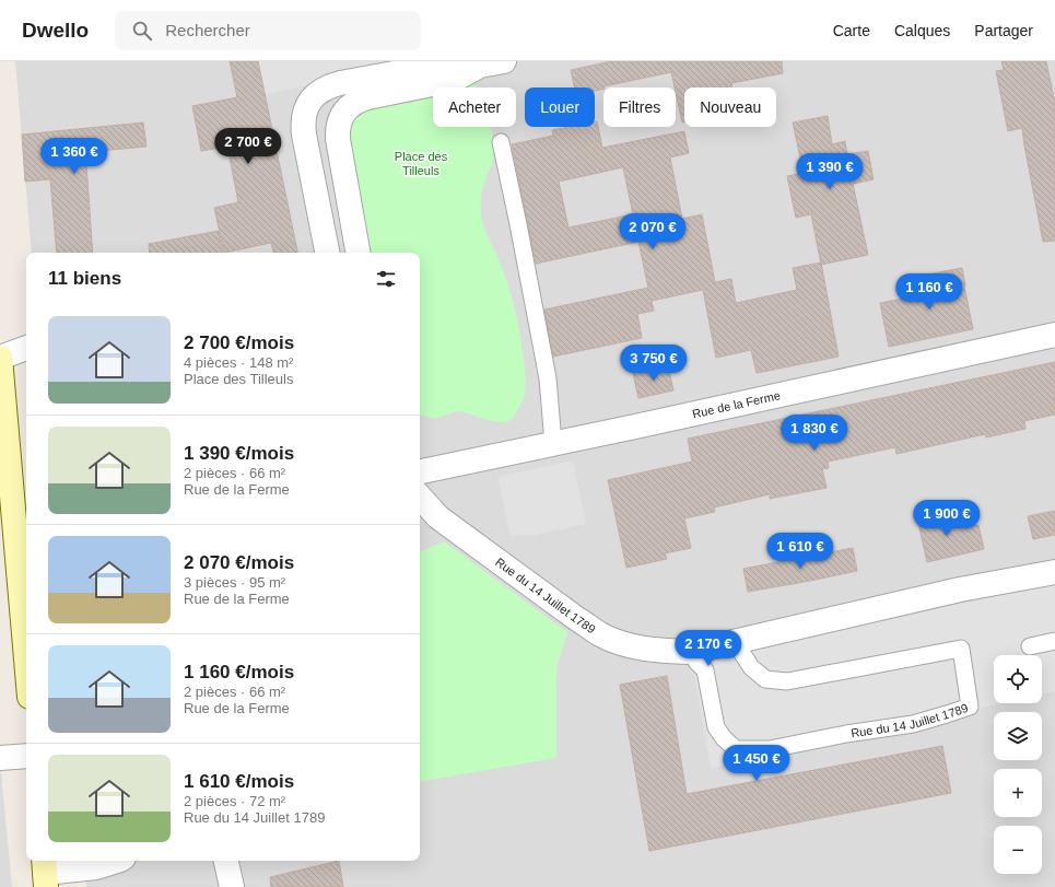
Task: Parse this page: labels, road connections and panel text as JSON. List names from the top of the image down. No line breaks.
{"streets":{"street":["Rue de la Ferme","Rue du 14 Juillet 1789"]},"parks":["Place des Tilleuls"],"page":{"header":"Dwello","search":"Rechercher","nav":["Carte","Calques","Partager"],"chip":["Acheter","Louer","Filtres","Nouveau"],"price":["2 700 €","1 360 €","1 390 €","2 070 €","1 160 €","3 750 €","1 830 €","1 900 €","1 610 €","2 170 €","1 450 €"],"heading":"11 biens","list":[{"name":"2 700 €/mois","note":"4 pièces · 148 m² · Place des Tilleuls"},{"name":"1 390 €/mois","note":"2 pièces · 66 m² · Rue de la Ferme"},{"name":"2 070 €/mois","note":"3 pièces · 95 m² · Rue de la Ferme"},{"name":"1 160 €/mois","note":"2 pièces · 66 m² · Rue de la Ferme"},{"name":"1 610 €/mois","note":"2 pièces · 72 m² · Rue du 14 Juillet 1789"}],"map_buttons":["+","−"]}}
